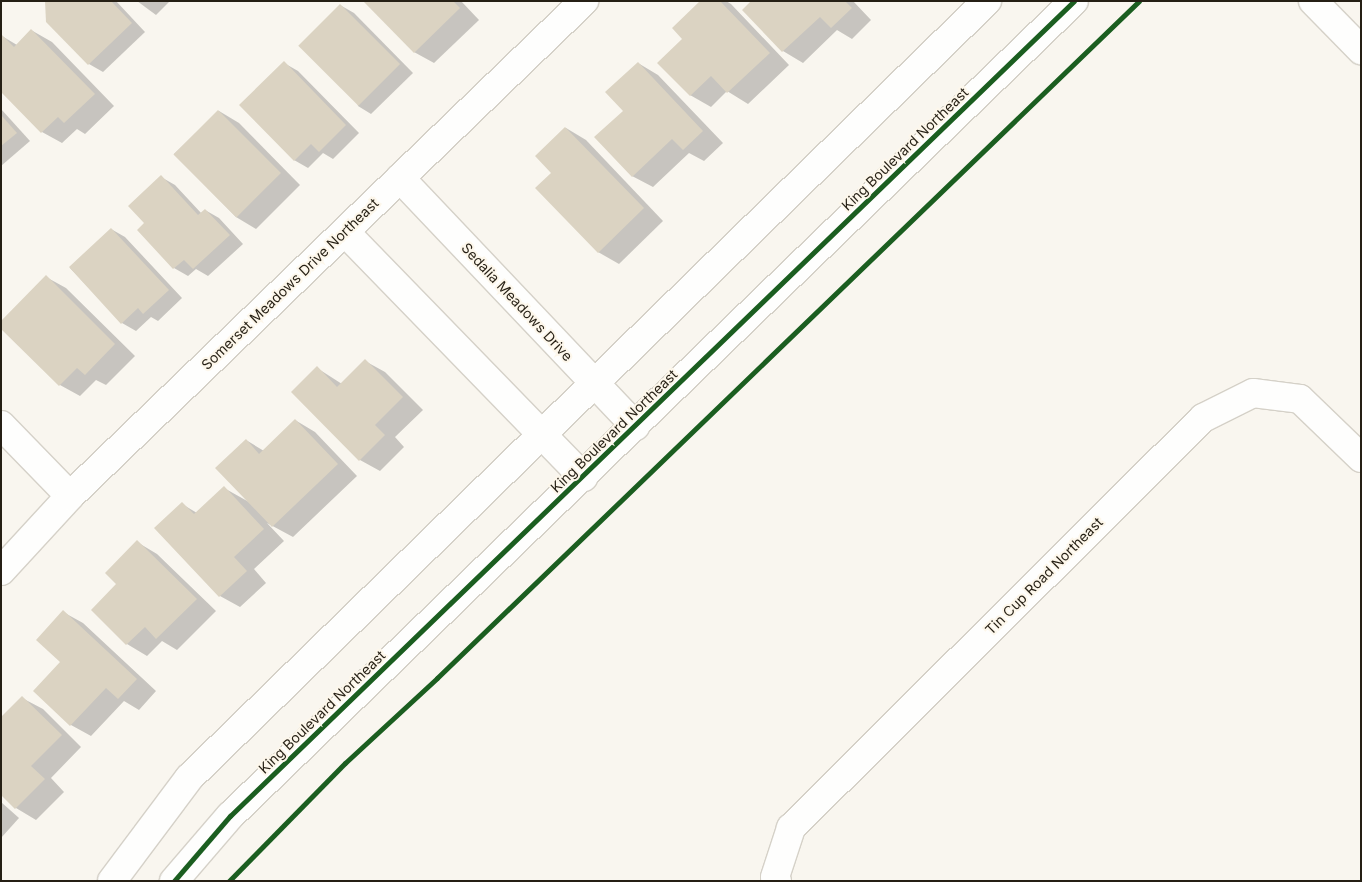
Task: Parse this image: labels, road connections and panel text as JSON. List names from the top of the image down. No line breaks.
{"streets":{"street":["King Boulevard Northeast","Somerset Meadows Drive Northeast","Sedalia Meadows Drive","Tin Cup Road Northeast"]},"crossings":[["King Boulevard Northeast","Sedalia Meadows Drive"],["Somerset Meadows Drive Northeast","Sedalia Meadows Drive"]]}
